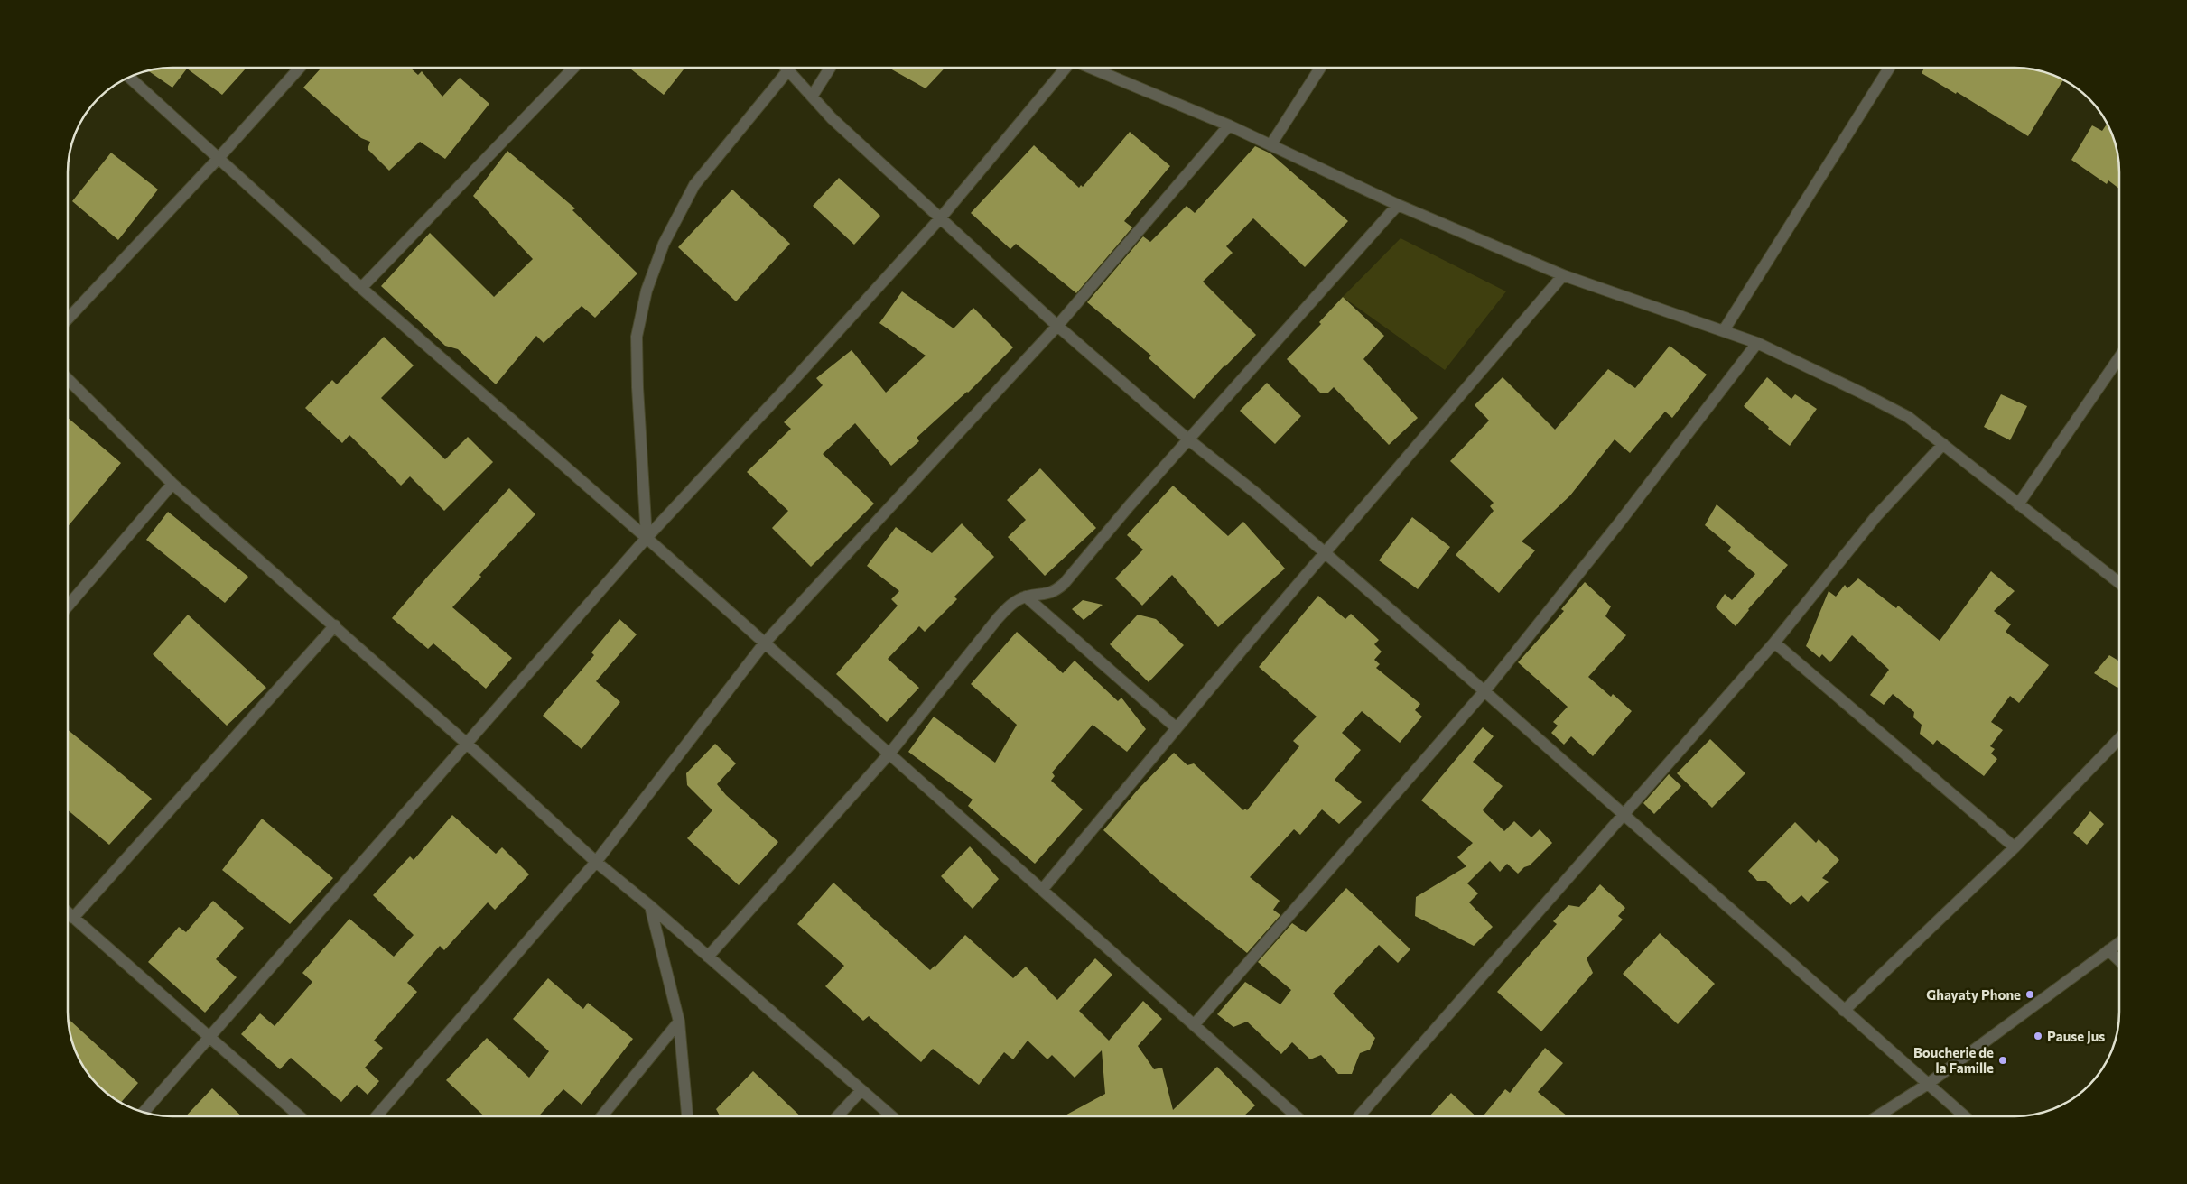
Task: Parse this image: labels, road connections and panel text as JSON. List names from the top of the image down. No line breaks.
{"places":["Ghayaty Phone","Pause Jus","Boucherie de la Famille"]}
